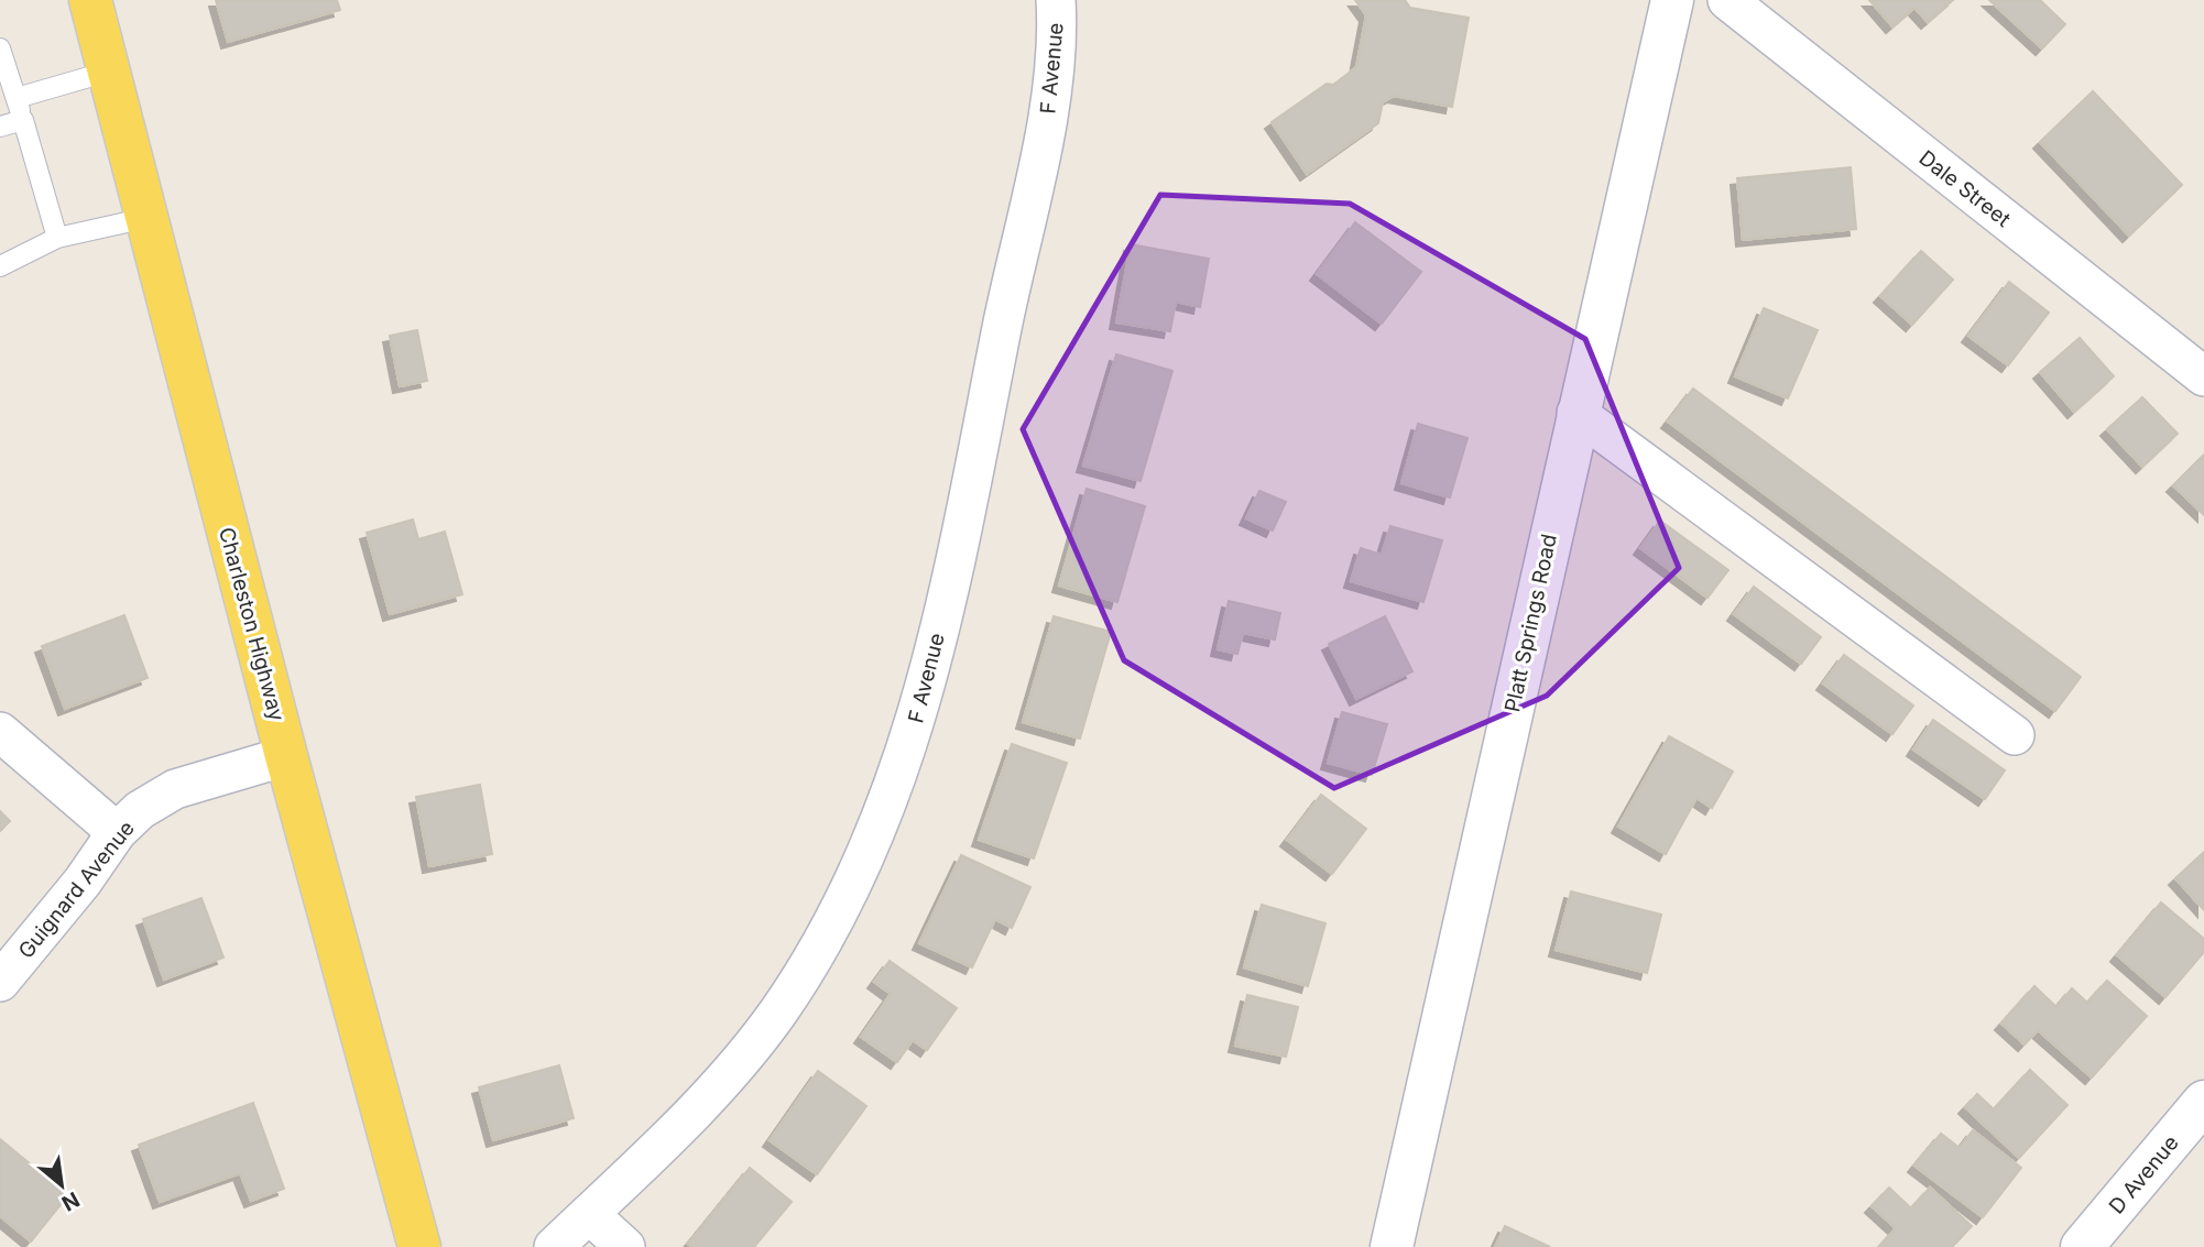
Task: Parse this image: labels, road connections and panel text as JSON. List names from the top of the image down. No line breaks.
{"streets":{"main road":["Platt Springs Road","Charleston Highway","D Avenue"],"street":["F Avenue","Dale Street","Guignard Avenue"]},"crossings":[["Charleston Highway","Guignard Avenue"]],"north":"bottom right"}
